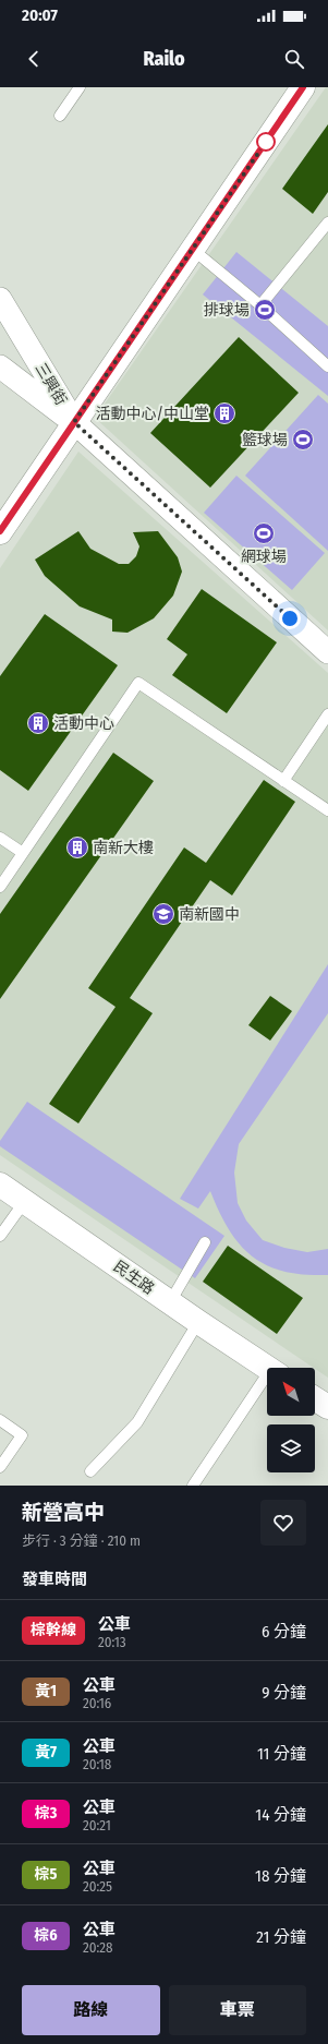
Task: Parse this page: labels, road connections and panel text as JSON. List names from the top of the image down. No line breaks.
{"streets":{"street":["三興街","民生路"]},"places":{"sports":["排球場","籃球場","網球場"],"building":["活動中心/中山堂","活動中心","南新大樓"],"school or university":["南新國中"]},"lines":["bus line 棕幹線"],"north":"top left","page":{"status":"20:07","header":"Railo","heading":[["新營高中","步行 · 3 分鐘 · 210 m"],"發車時間"],"list":[{"mark":"棕幹線","name":"公車","note":"20:13","value":"6 分鐘"},{"mark":"黃1","name":"公車","note":"20:16","value":"9 分鐘"},{"mark":"黃7","name":"公車","note":"20:18","value":"11 分鐘"},{"mark":"棕3","name":"公車","note":"20:21","value":"14 分鐘"},{"mark":"棕5","name":"公車","note":"20:25","value":"18 分鐘"},{"mark":"棕6","name":"公車","note":"20:28","value":"21 分鐘"}],"buttons":["路線","車票"]}}
